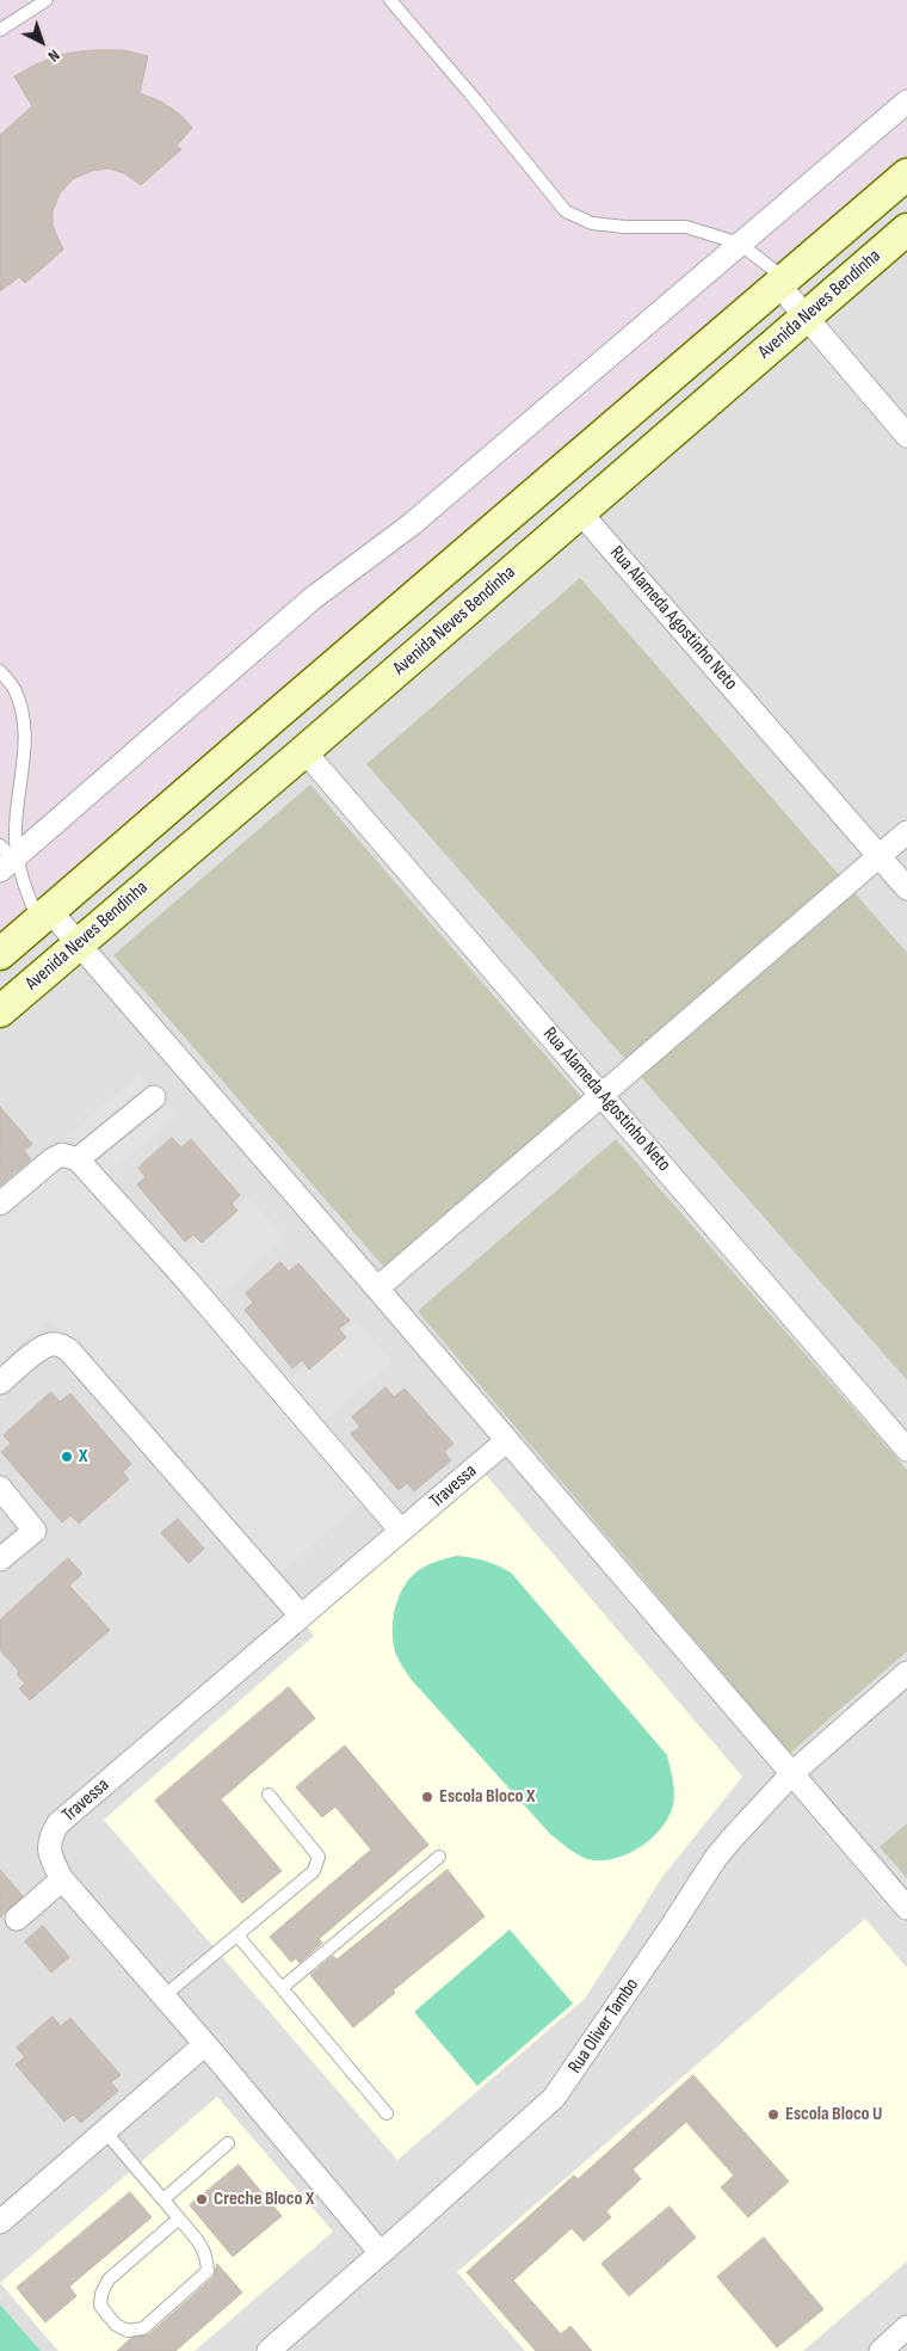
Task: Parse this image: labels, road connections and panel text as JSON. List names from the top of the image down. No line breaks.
{"streets":{"street":["Avenida Neves Bendinha","Rua Alameda Agostinho Neto","Travessa","Rua Oliver Tambo"]},"crossings":[["Avenida Neves Bendinha","Rua Alameda Agostinho Neto"],["Travessa","Rua Oliver Tambo"]],"places":["X","Escola Bloco X","Escola Bloco U","Creche Bloco X"],"north":"bottom right"}
